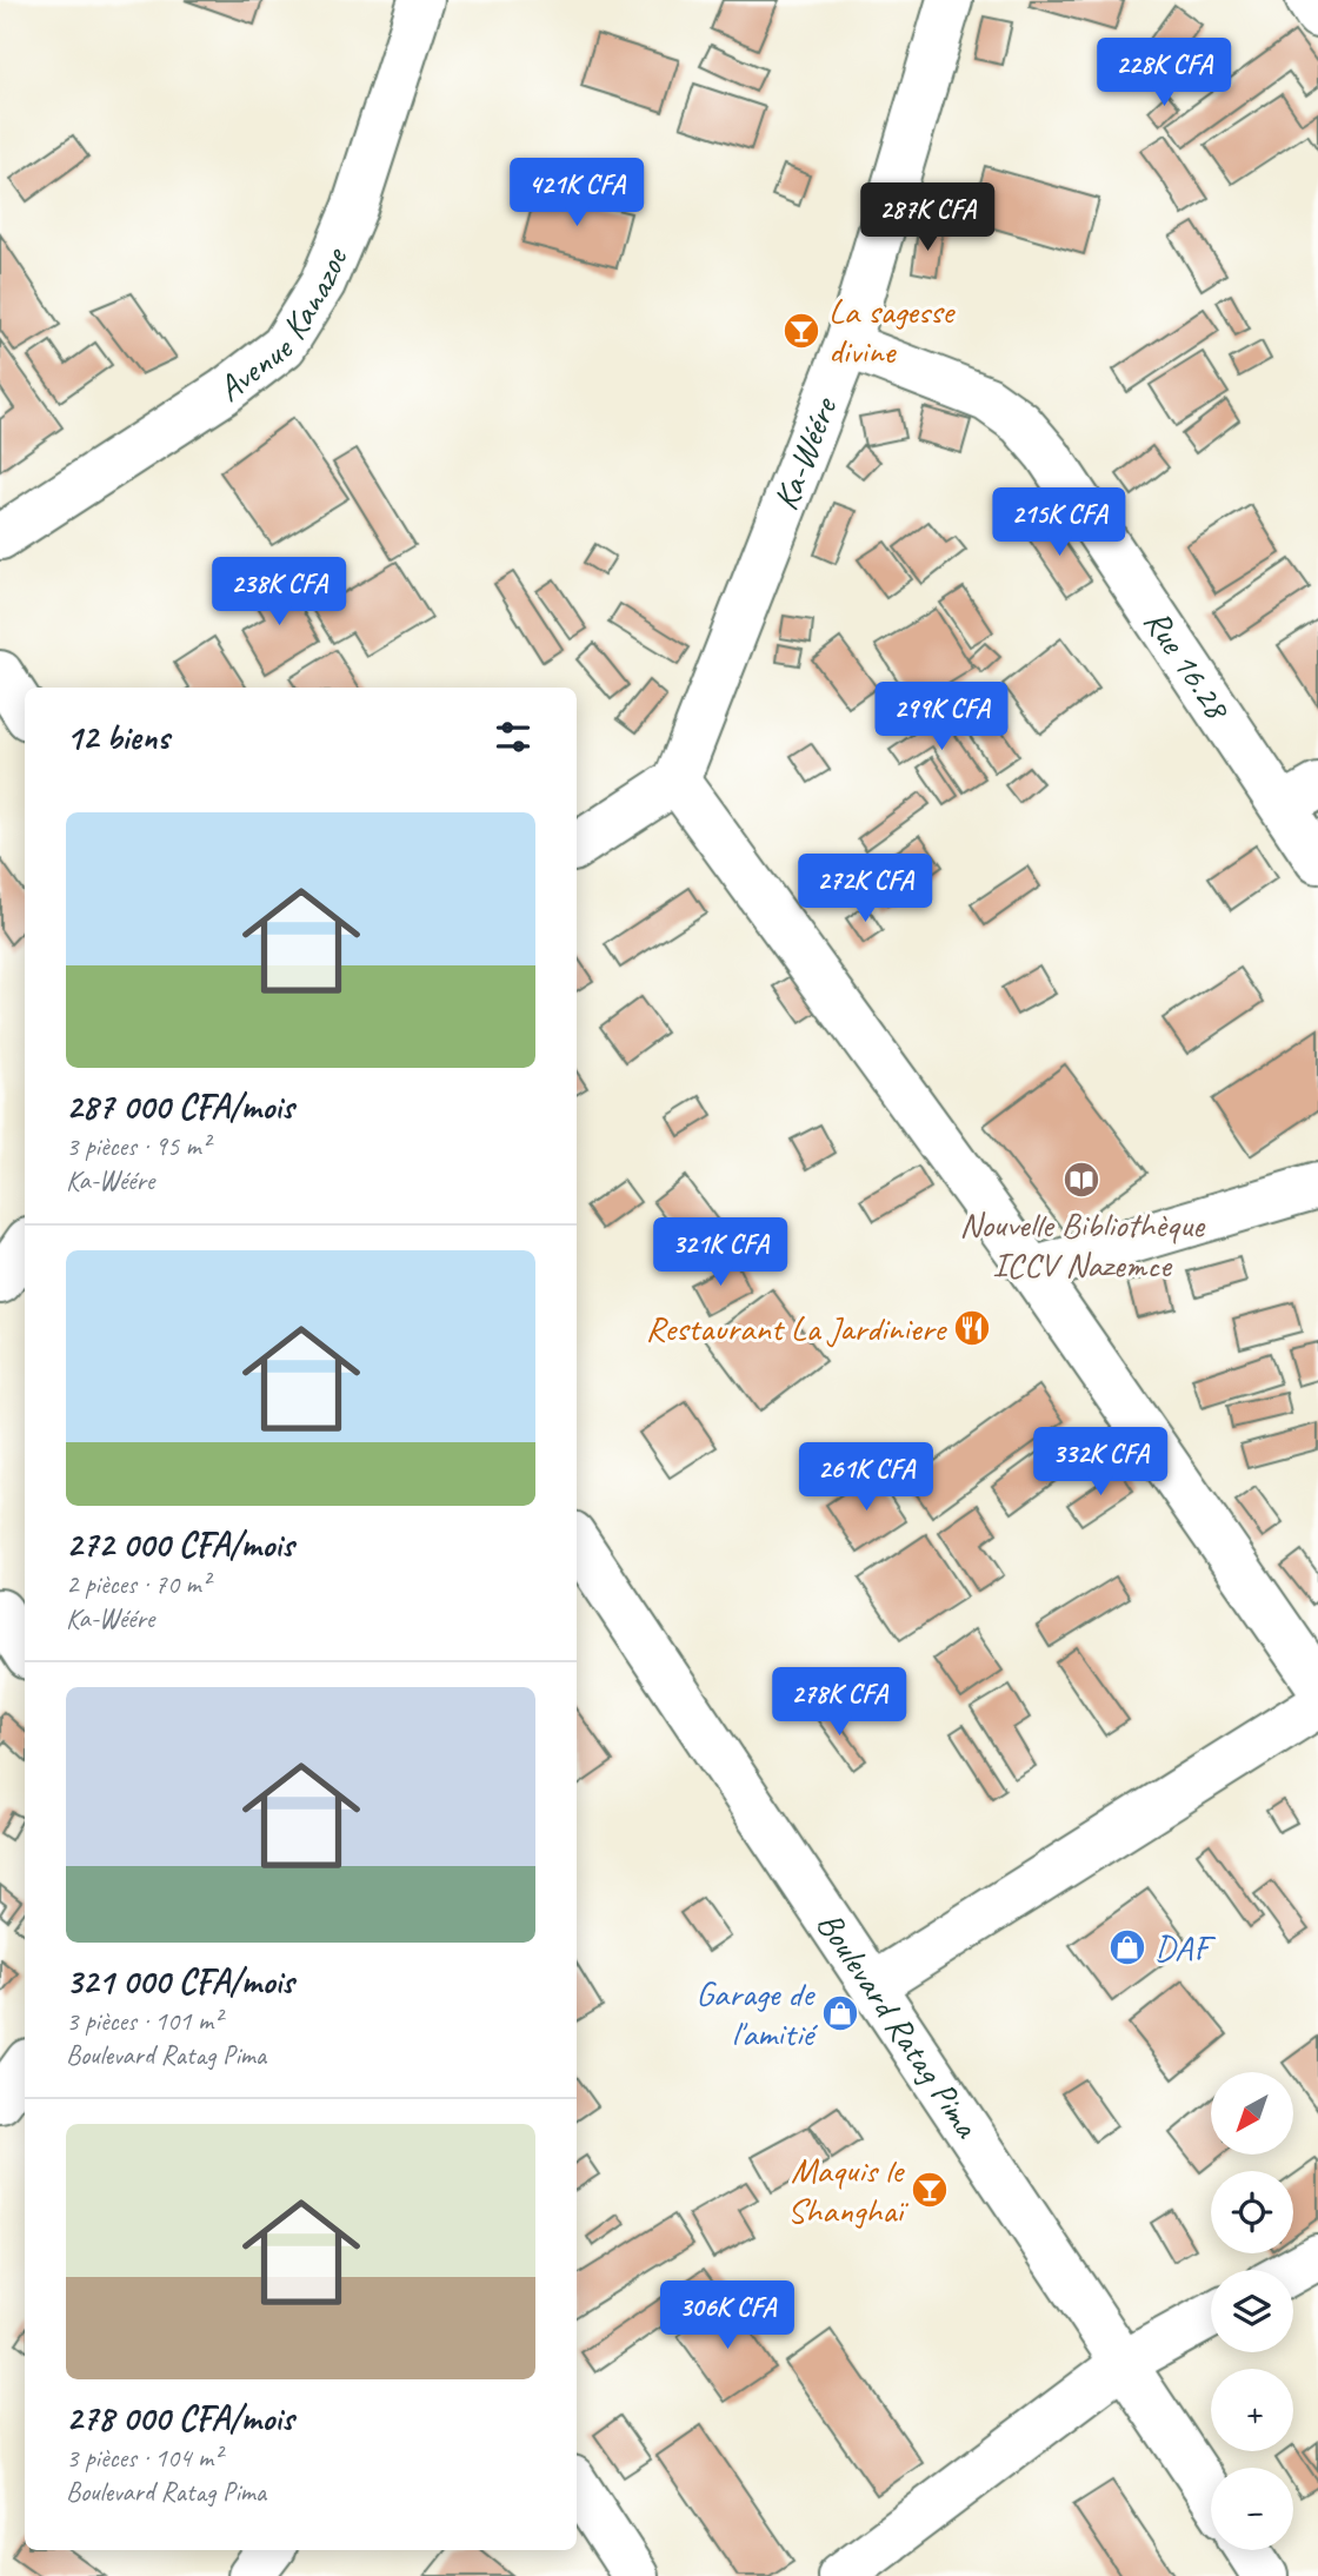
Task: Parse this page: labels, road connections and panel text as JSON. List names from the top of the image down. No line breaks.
{"streets":{"street":["Avenue Kanazoe","Ka-Wéére","Rue 16.28","Boulevard Ratag Pima"]},"crossings":[["Ka-Wéére","Rue 16.28"]],"places":{"bar":["La sagesse divine","Maquis le Shanghaï"],"library":["Nouvelle Bibliothèque ICCV Nazemce"],"restaurant":["Restaurant La Jardiniere"],"shop":["DAF","Garage de l'amitié"]},"north":"bottom left","page":{"price":["228K CFA","421K CFA","287K CFA","215K CFA","238K CFA","299K CFA","272K CFA","321K CFA","332K CFA","261K CFA","278K CFA","306K CFA"],"heading":"12 biens","list":[{"name":"287 000 CFA/mois","note":"3 pièces · 95 m² · Ka-Wéére"},{"name":"272 000 CFA/mois","note":"2 pièces · 70 m² · Ka-Wéére"},{"name":"321 000 CFA/mois","note":"3 pièces · 101 m² · Boulevard Ratag Pima"},{"name":"278 000 CFA/mois","note":"3 pièces · 104 m² · Boulevard Ratag Pima"}],"map_buttons":["+","−"]}}
